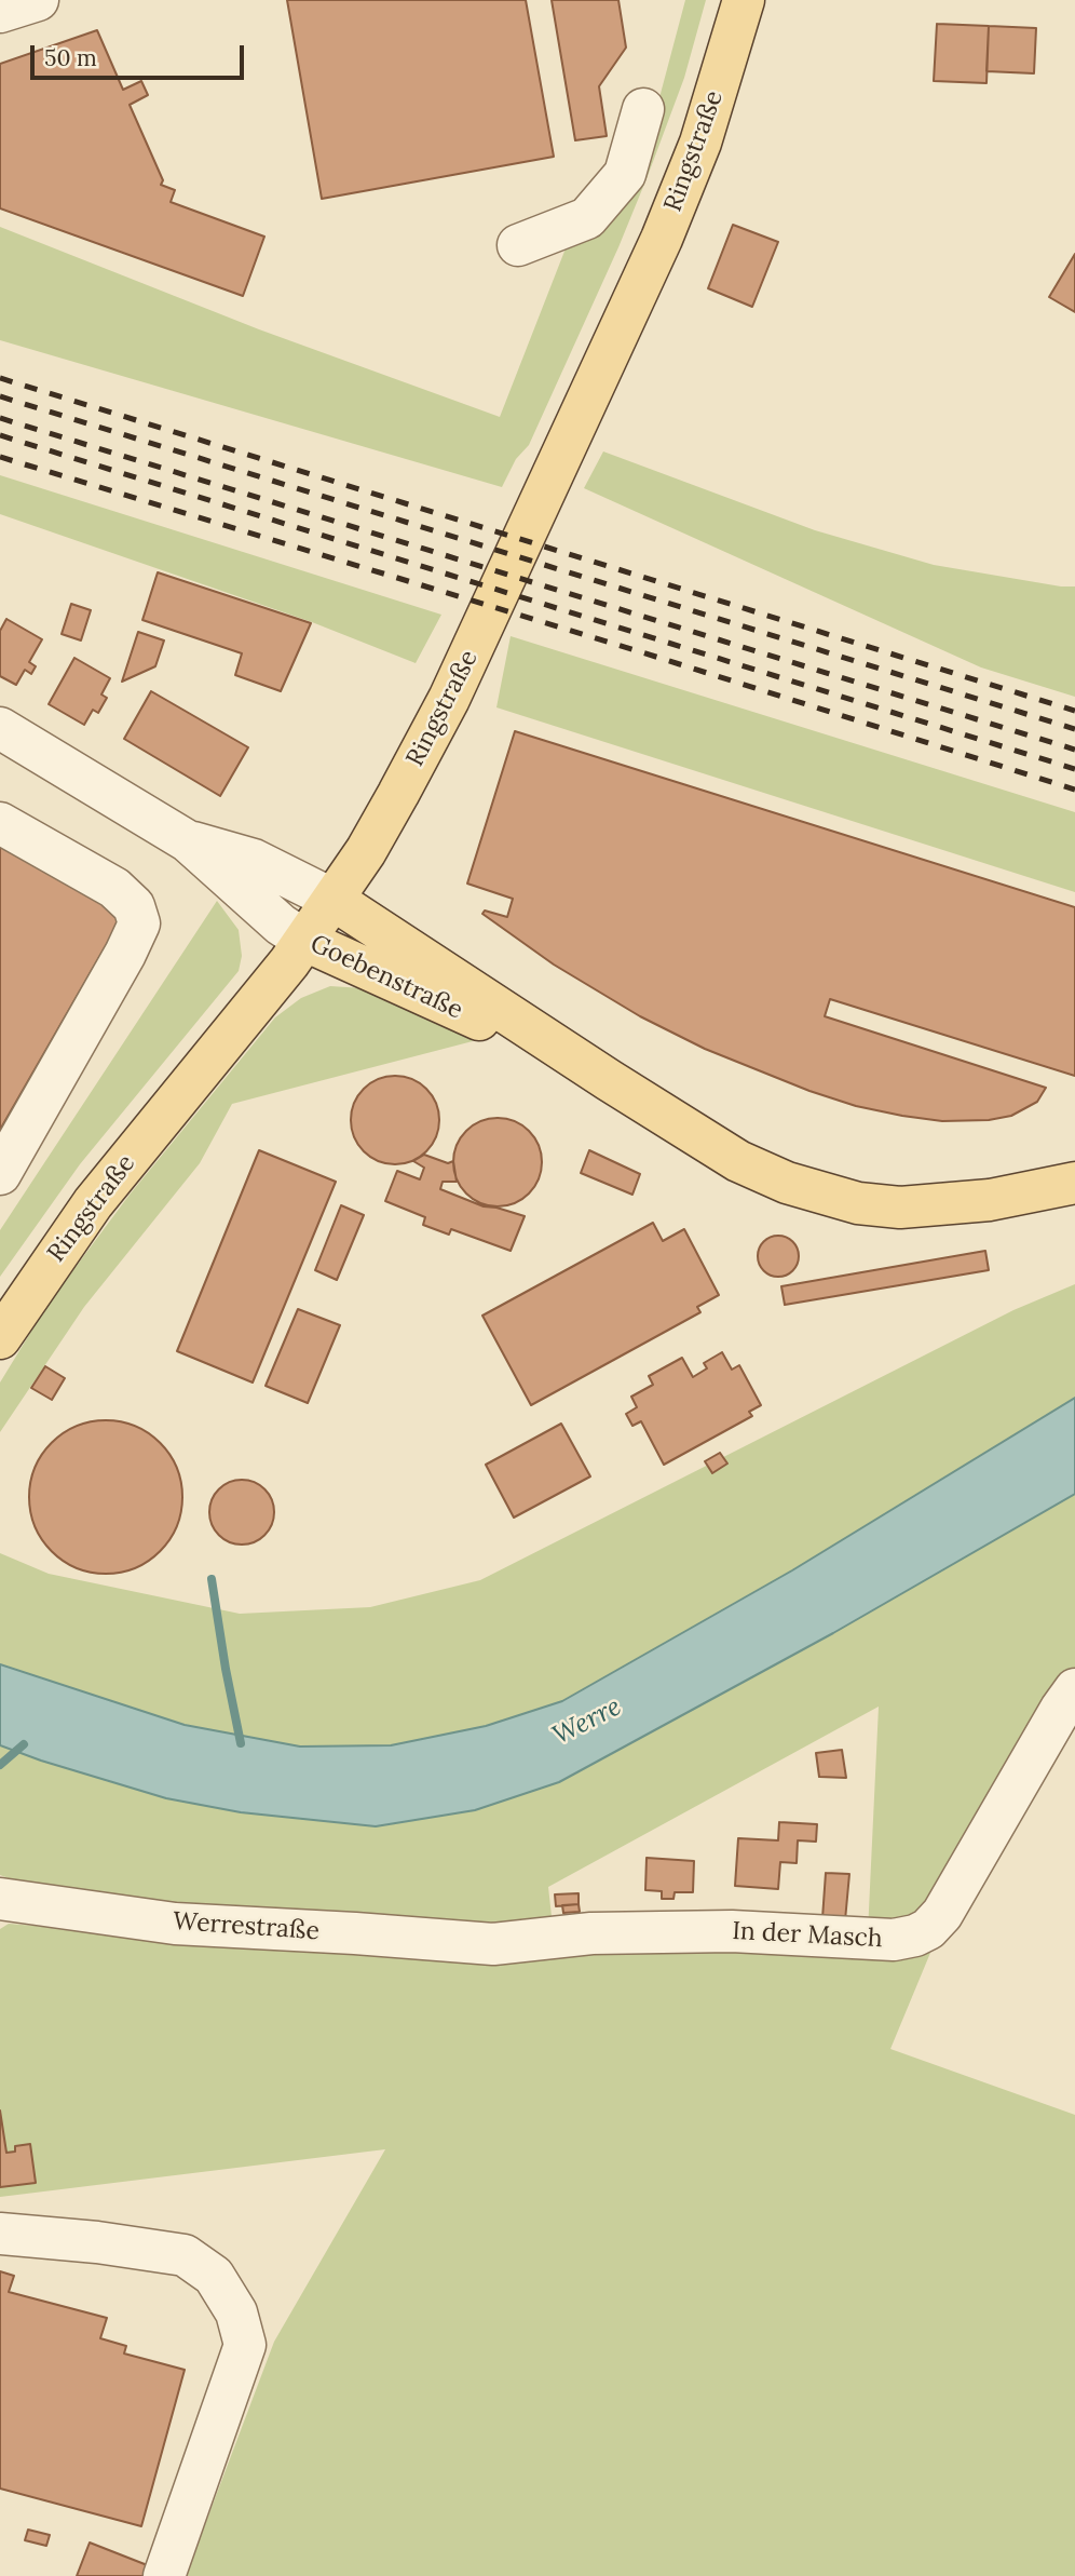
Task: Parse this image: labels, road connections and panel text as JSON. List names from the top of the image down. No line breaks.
{"streets":{"main road":["Ringstraße","Goebenstraße"],"street":["Werrestraße","In der Masch"]},"crossings":[["Ringstraße","Goebenstraße"],["Werrestraße","In der Masch"]],"water":["Werre"],"scale_bar":"50 m"}
